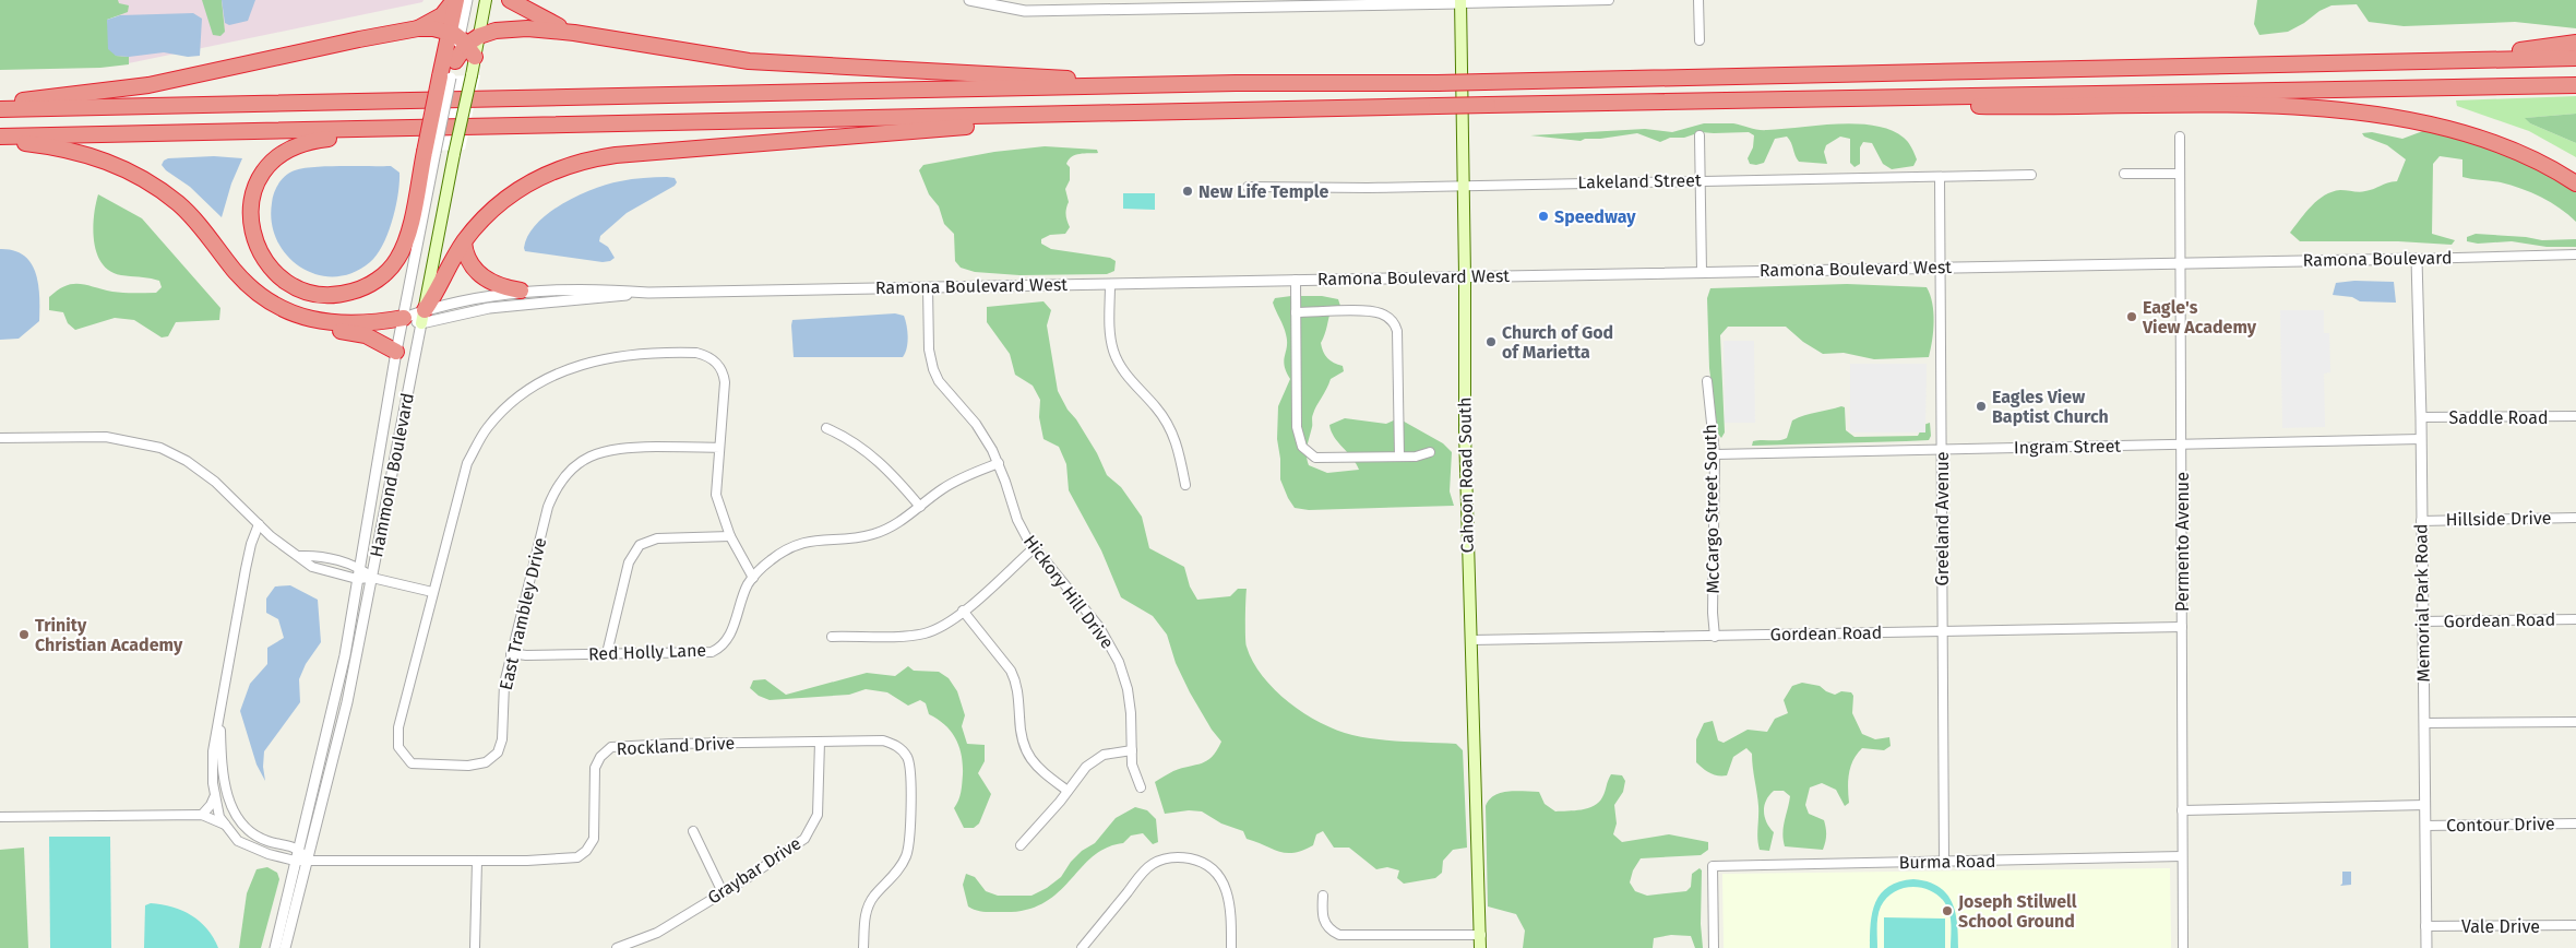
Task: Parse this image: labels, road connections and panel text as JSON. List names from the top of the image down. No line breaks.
{"streets":{"main road":["Hammond Boulevard","Cahoon Road South"],"street":["Lakeland Street","Ramona Boulevard","Ramona Boulevard West","Saddle Road","Ingram Street","McCargo Street South","Greeland Avenue","Hillside Drive","Permento Avenue","Hickory Hill Drive","Memorial Park Road","East Trambley Drive","Gordean Road","Red Holly Lane","Rockland Drive","Contour Drive","Burma Road","Graybar Drive","Vale Drive"]},"crossings":[["Lakeland Street","Cahoon Road South"],["Lakeland Street","Greeland Avenue"],["Ramona Boulevard","Ramona Boulevard West"],["Ramona Boulevard","Permento Avenue"],["Ramona Boulevard","Memorial Park Road"],["Ramona Boulevard West","Hammond Boulevard"],["Ramona Boulevard West","Cahoon Road South"],["Ramona Boulevard West","Greeland Avenue"],["Ramona Boulevard West","Permento Avenue"],["Ramona Boulevard West","Hickory Hill Drive"],["Saddle Road","Memorial Park Road"],["Ingram Street","McCargo Street South"],["Ingram Street","Greeland Avenue"],["Ingram Street","Permento Avenue"],["Ingram Street","Memorial Park Road"],["Hammond Boulevard","Rockland Drive"],["Cahoon Road South","Gordean Road"],["McCargo Street South","Gordean Road"],["Greeland Avenue","Gordean Road"],["Greeland Avenue","Burma Road"],["Hillside Drive","Memorial Park Road"],["Permento Avenue","Gordean Road"],["Permento Avenue","Burma Road"],["Hickory Hill Drive","Red Holly Lane"],["Memorial Park Road","Gordean Road"],["Memorial Park Road","Contour Drive"],["Memorial Park Road","Vale Drive"],["East Trambley Drive","Red Holly Lane"],["Rockland Drive","Graybar Drive"]],"places":["New Life Temple","Speedway","Eagle's View Academy","Church of God of Marietta","Eagles View Baptist Church","Trinity Christian Academy","Joseph Stilwell School Ground"]}
